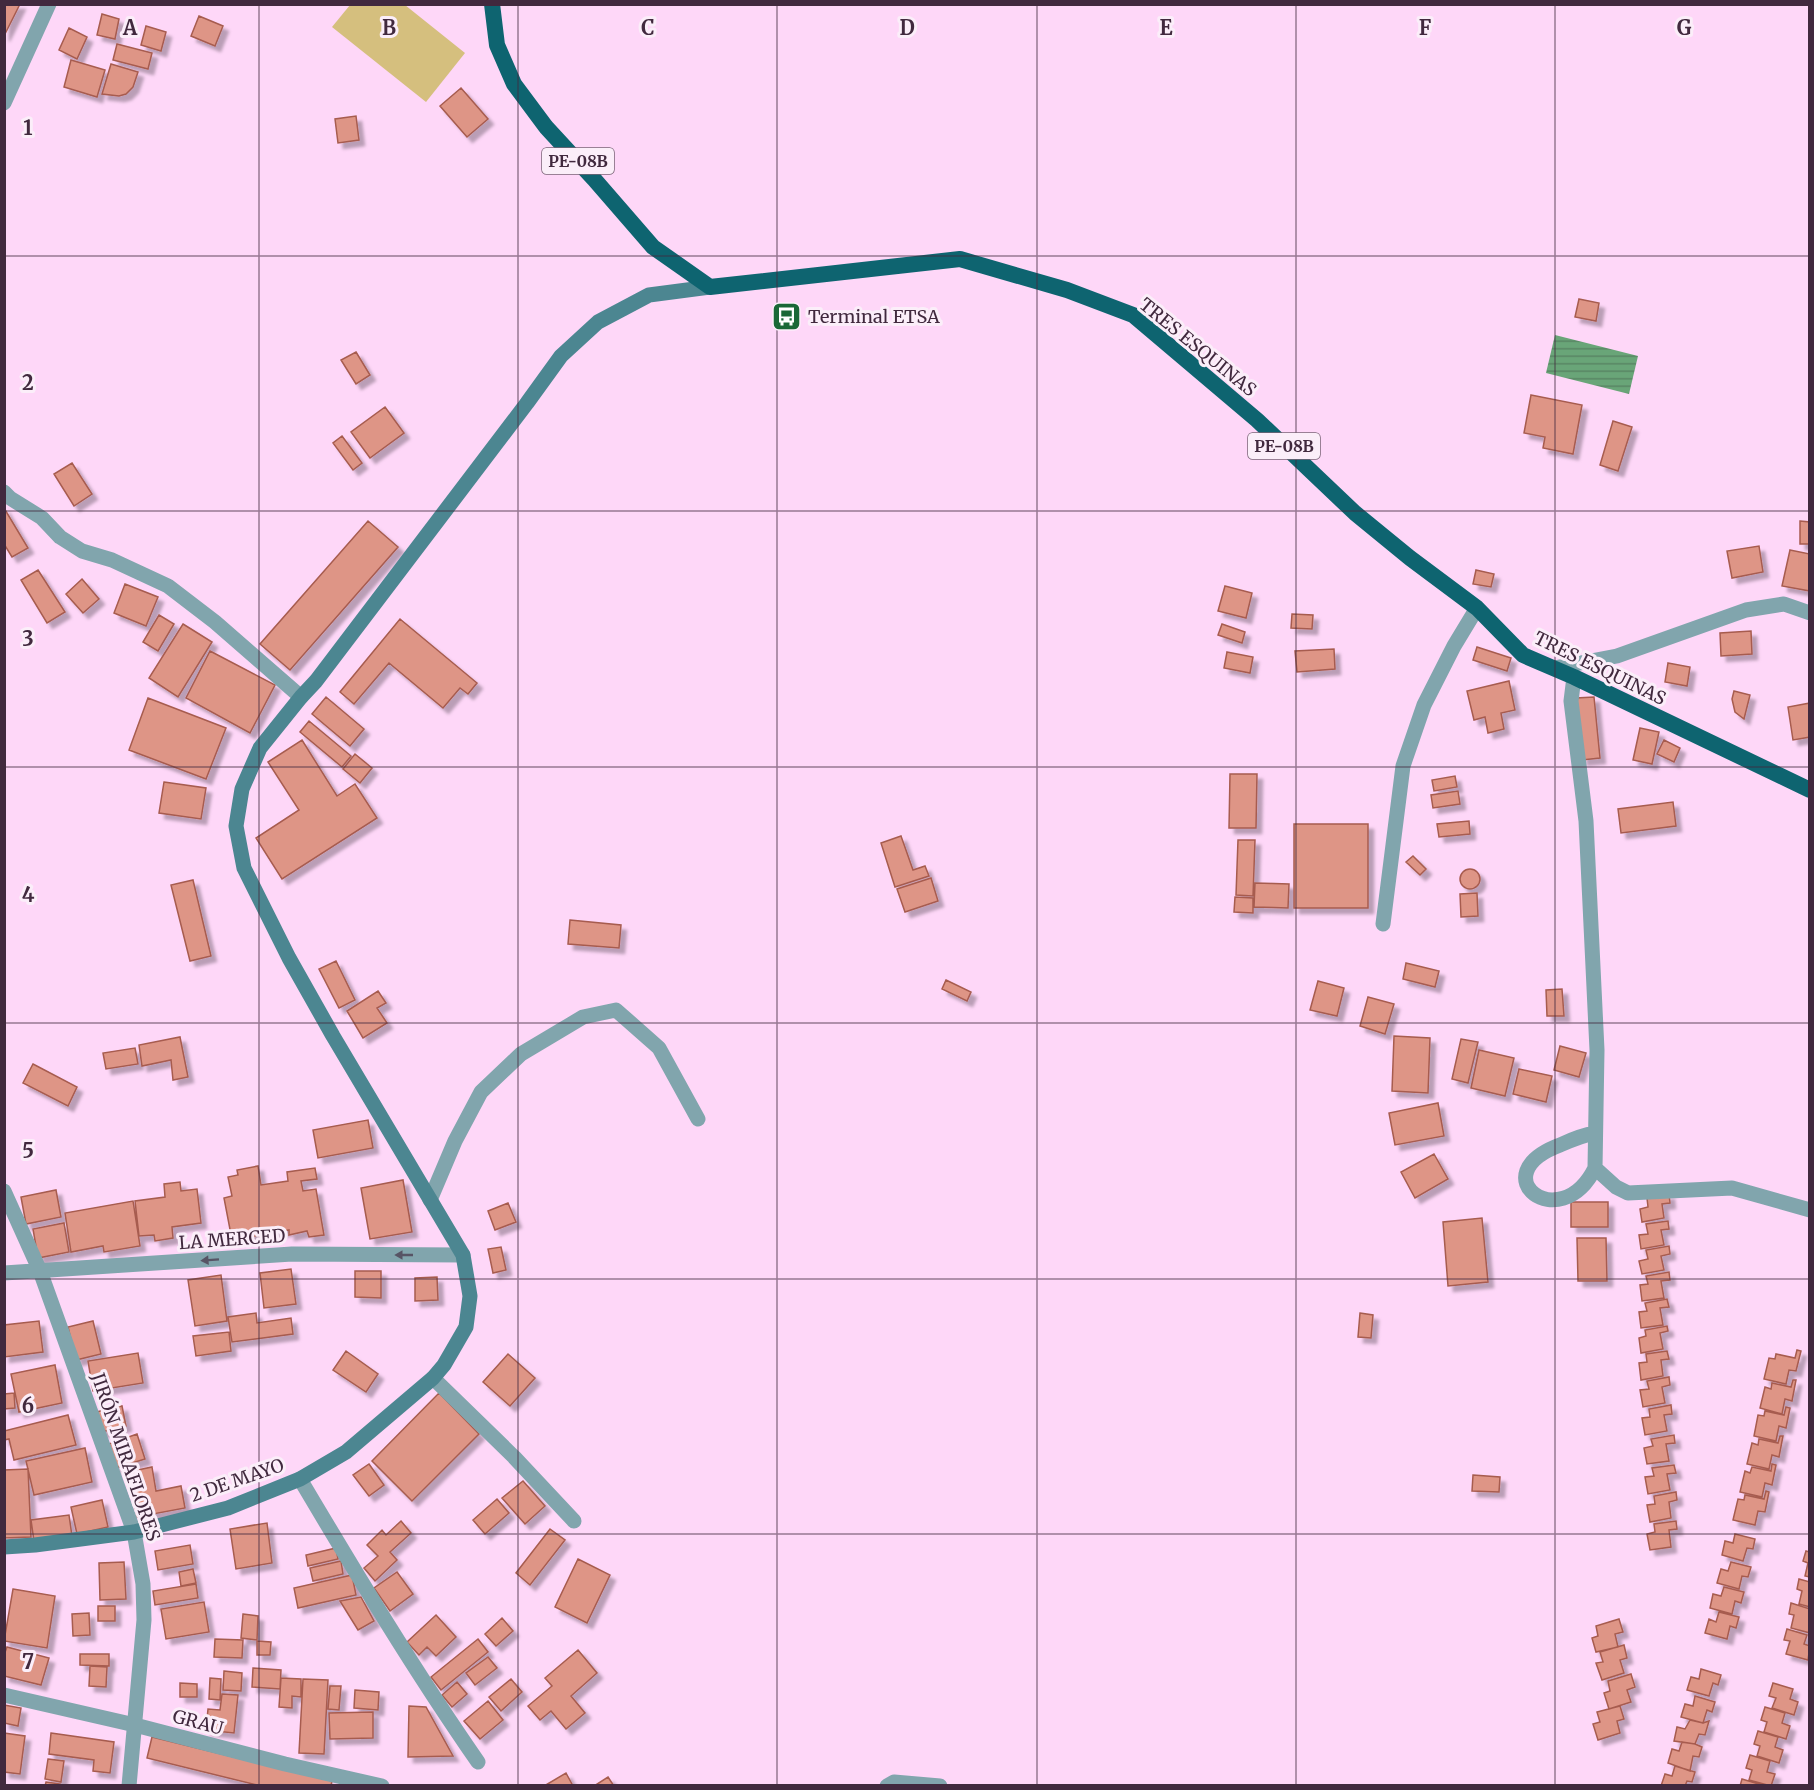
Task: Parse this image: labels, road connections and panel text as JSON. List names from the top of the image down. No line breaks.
{"streets":{"highway":["PE-08B","TRES ESQUINAS"],"main road":["2 DE MAYO"],"street":["LA MERCED","JIRÓN MIRAFLORES","GRAU"]},"crossings":[["PE-08B","TRES ESQUINAS"],["LA MERCED","JIRÓN MIRAFLORES"],["LA MERCED","2 DE MAYO"],["JIRÓN MIRAFLORES","2 DE MAYO"],["JIRÓN MIRAFLORES","GRAU"]],"one_way":["LA MERCED"],"places":{"bus stop":["Terminal ETSA"]},"grid":{"columns":["A","B","C","D","E","F","G"],"rows":["1","2","3","4","5","6","7"]}}
